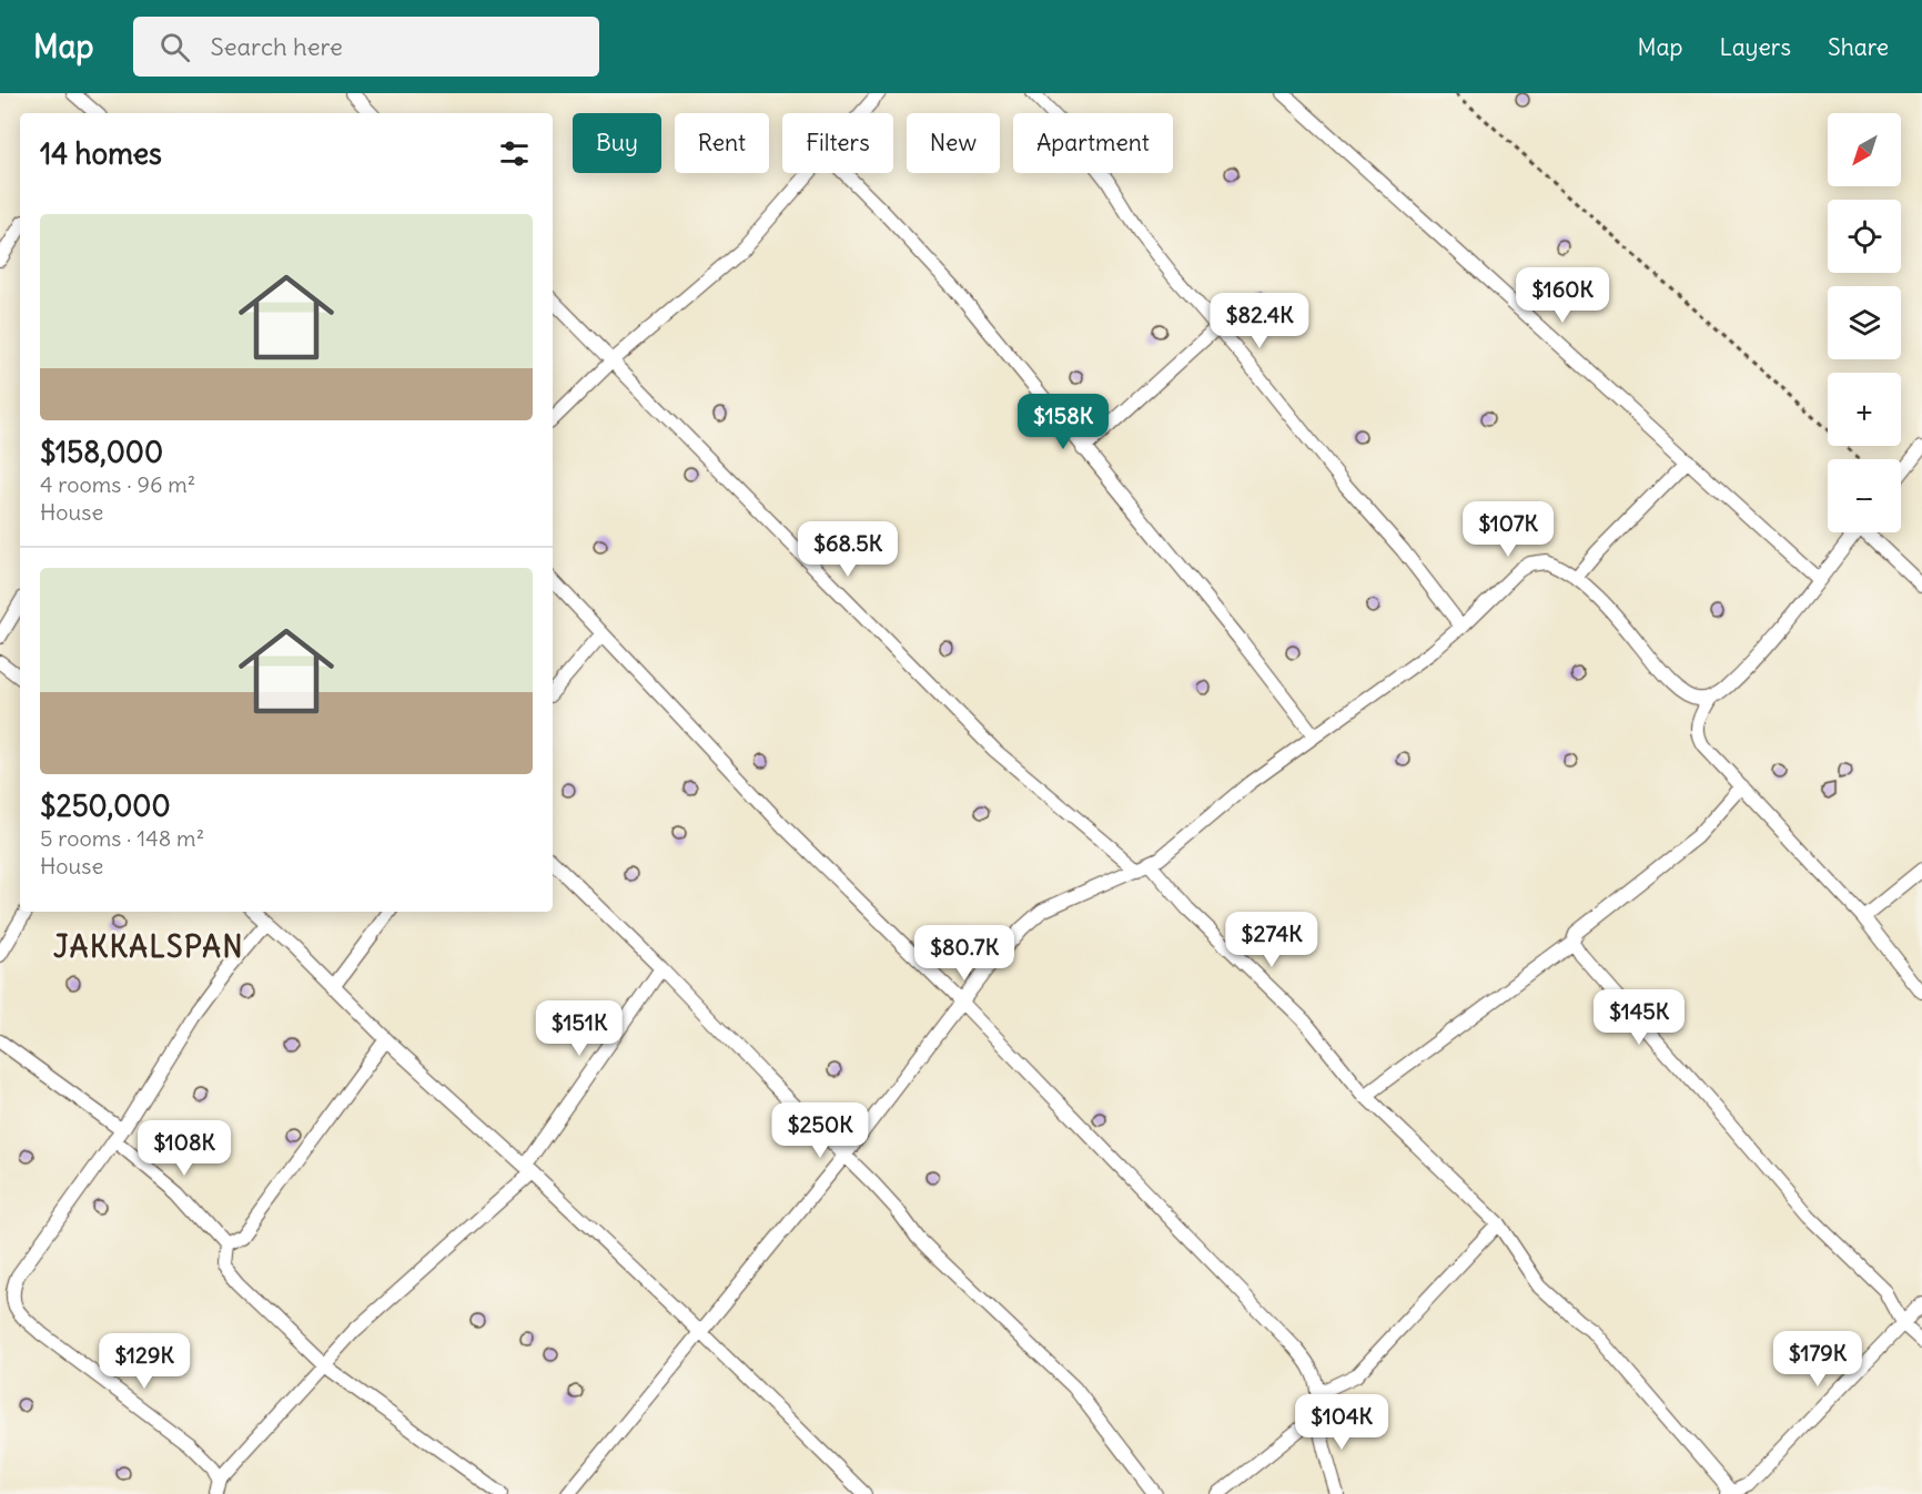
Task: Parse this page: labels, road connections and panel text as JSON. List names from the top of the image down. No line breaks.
{"districts":["JAKKALSPAN"],"north":"bottom left","page":{"header":"Map","search":"Search here","nav":["Map","Layers","Share"],"map_buttons":["+","−"],"chip":["Buy","Rent","Filters","New","Apartment"],"heading":"14 homes","list":[{"name":"$158,000","note":"4 rooms · 96 m² · House"},{"name":"$250,000","note":"5 rooms · 148 m² · House"}],"price":["$160K","$82.4K","$158K","$107K","$68.5K","$274K","$80.7K","$145K","$151K","$250K","$108K","$179K","$129K","$104K"]}}
